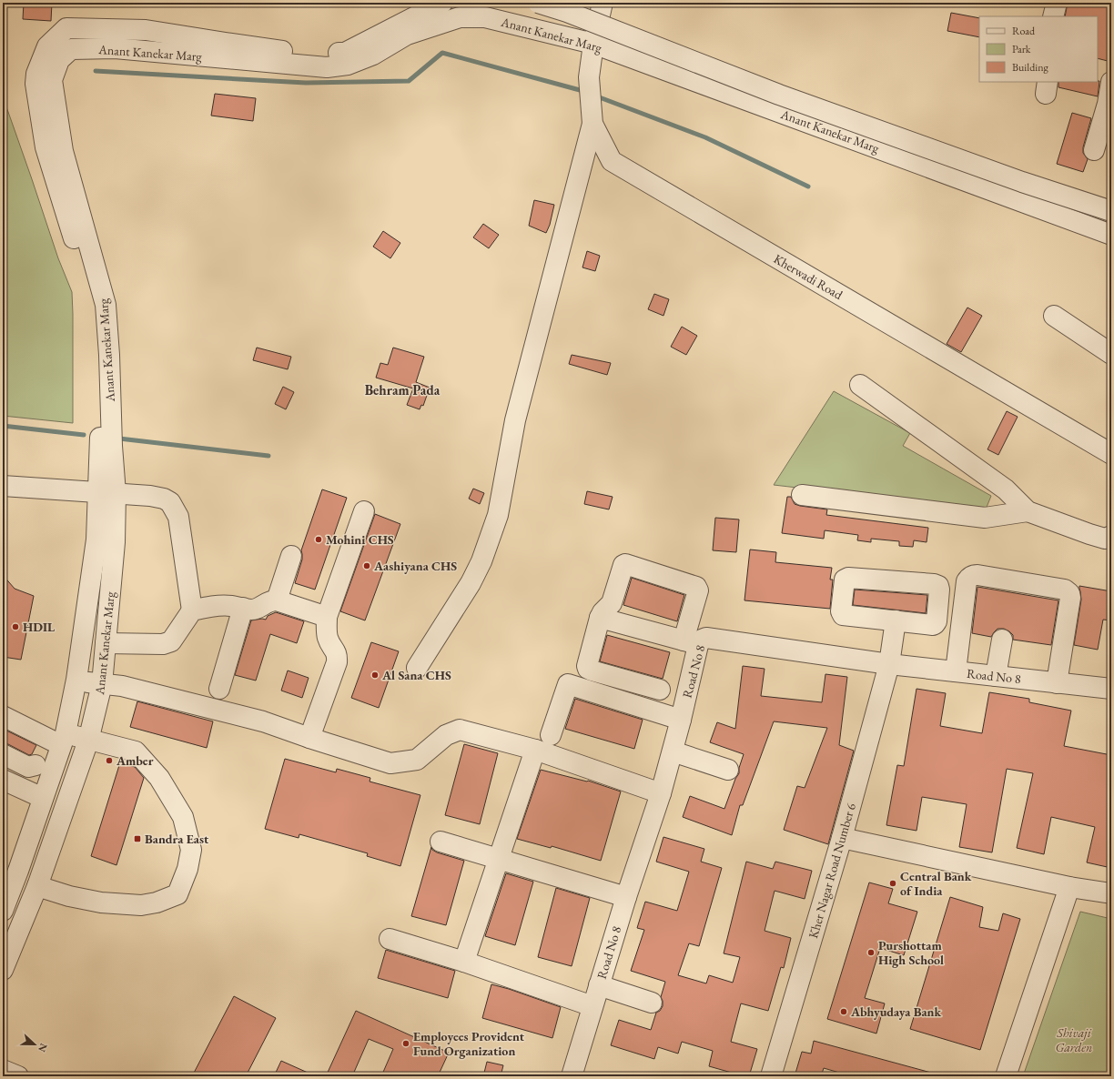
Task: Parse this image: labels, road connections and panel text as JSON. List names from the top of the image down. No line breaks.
{"streets":{"street":["Anant Kanekar Marg","Kherwadi Road","Road No 8","Kher Nagar Road Number 6"]},"crossings":[["Anant Kanekar Marg","Kherwadi Road"],["Road No 8","Kher Nagar Road Number 6"]],"districts":["Behram Pada"],"parks":["Shivaji Garden"],"places":{"other":["Mohini CHS","Aashiyana CHS","HDIL","Al Sana CHS","Amber","Central Bank of India","Purshottam High School","Abhyudaya Bank","Employees Provident Fund Organization"],"transit":["Bandra East"]},"legend":["Road","Park","Building"],"north":"right"}
